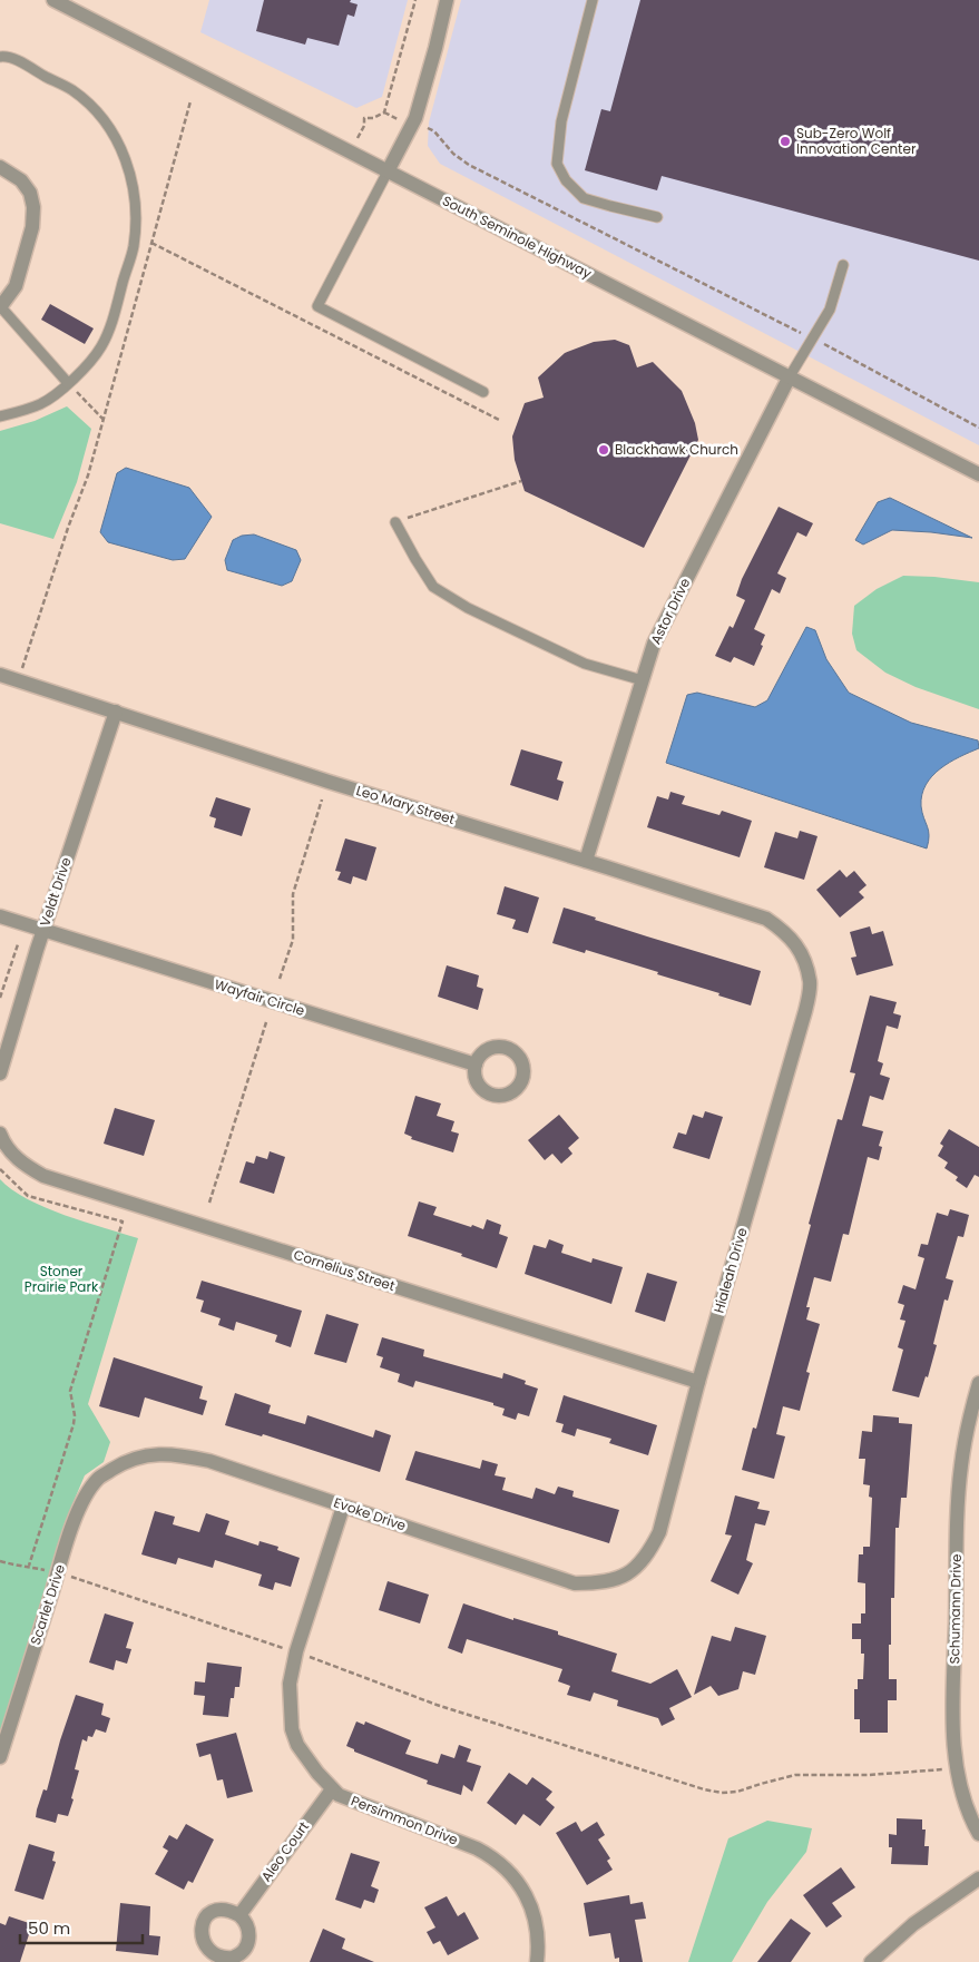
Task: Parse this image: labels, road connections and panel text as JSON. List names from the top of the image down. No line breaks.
{"streets":{"street":["South Seminole Highway","Astor Drive","Leo Mary Street","Veldt Drive","Wayfair Circle","Cornelius Street","Hialeah Drive","Evoke Drive","Scarlet Drive","Schumann Drive","Persimmon Drive","Aleo Court"]},"crossings":[["South Seminole Highway","Astor Drive"],["Astor Drive","Leo Mary Street"],["Leo Mary Street","Veldt Drive"],["Leo Mary Street","Hialeah Drive"],["Veldt Drive","Wayfair Circle"],["Cornelius Street","Hialeah Drive"],["Hialeah Drive","Evoke Drive"],["Evoke Drive","Scarlet Drive"],["Evoke Drive","Persimmon Drive"],["Persimmon Drive","Aleo Court"]],"parks":["Stoner Prairie Park"],"places":["Sub-Zero Wolf Innovation Center","Blackhawk Church"],"scale_bar":"50 m"}
